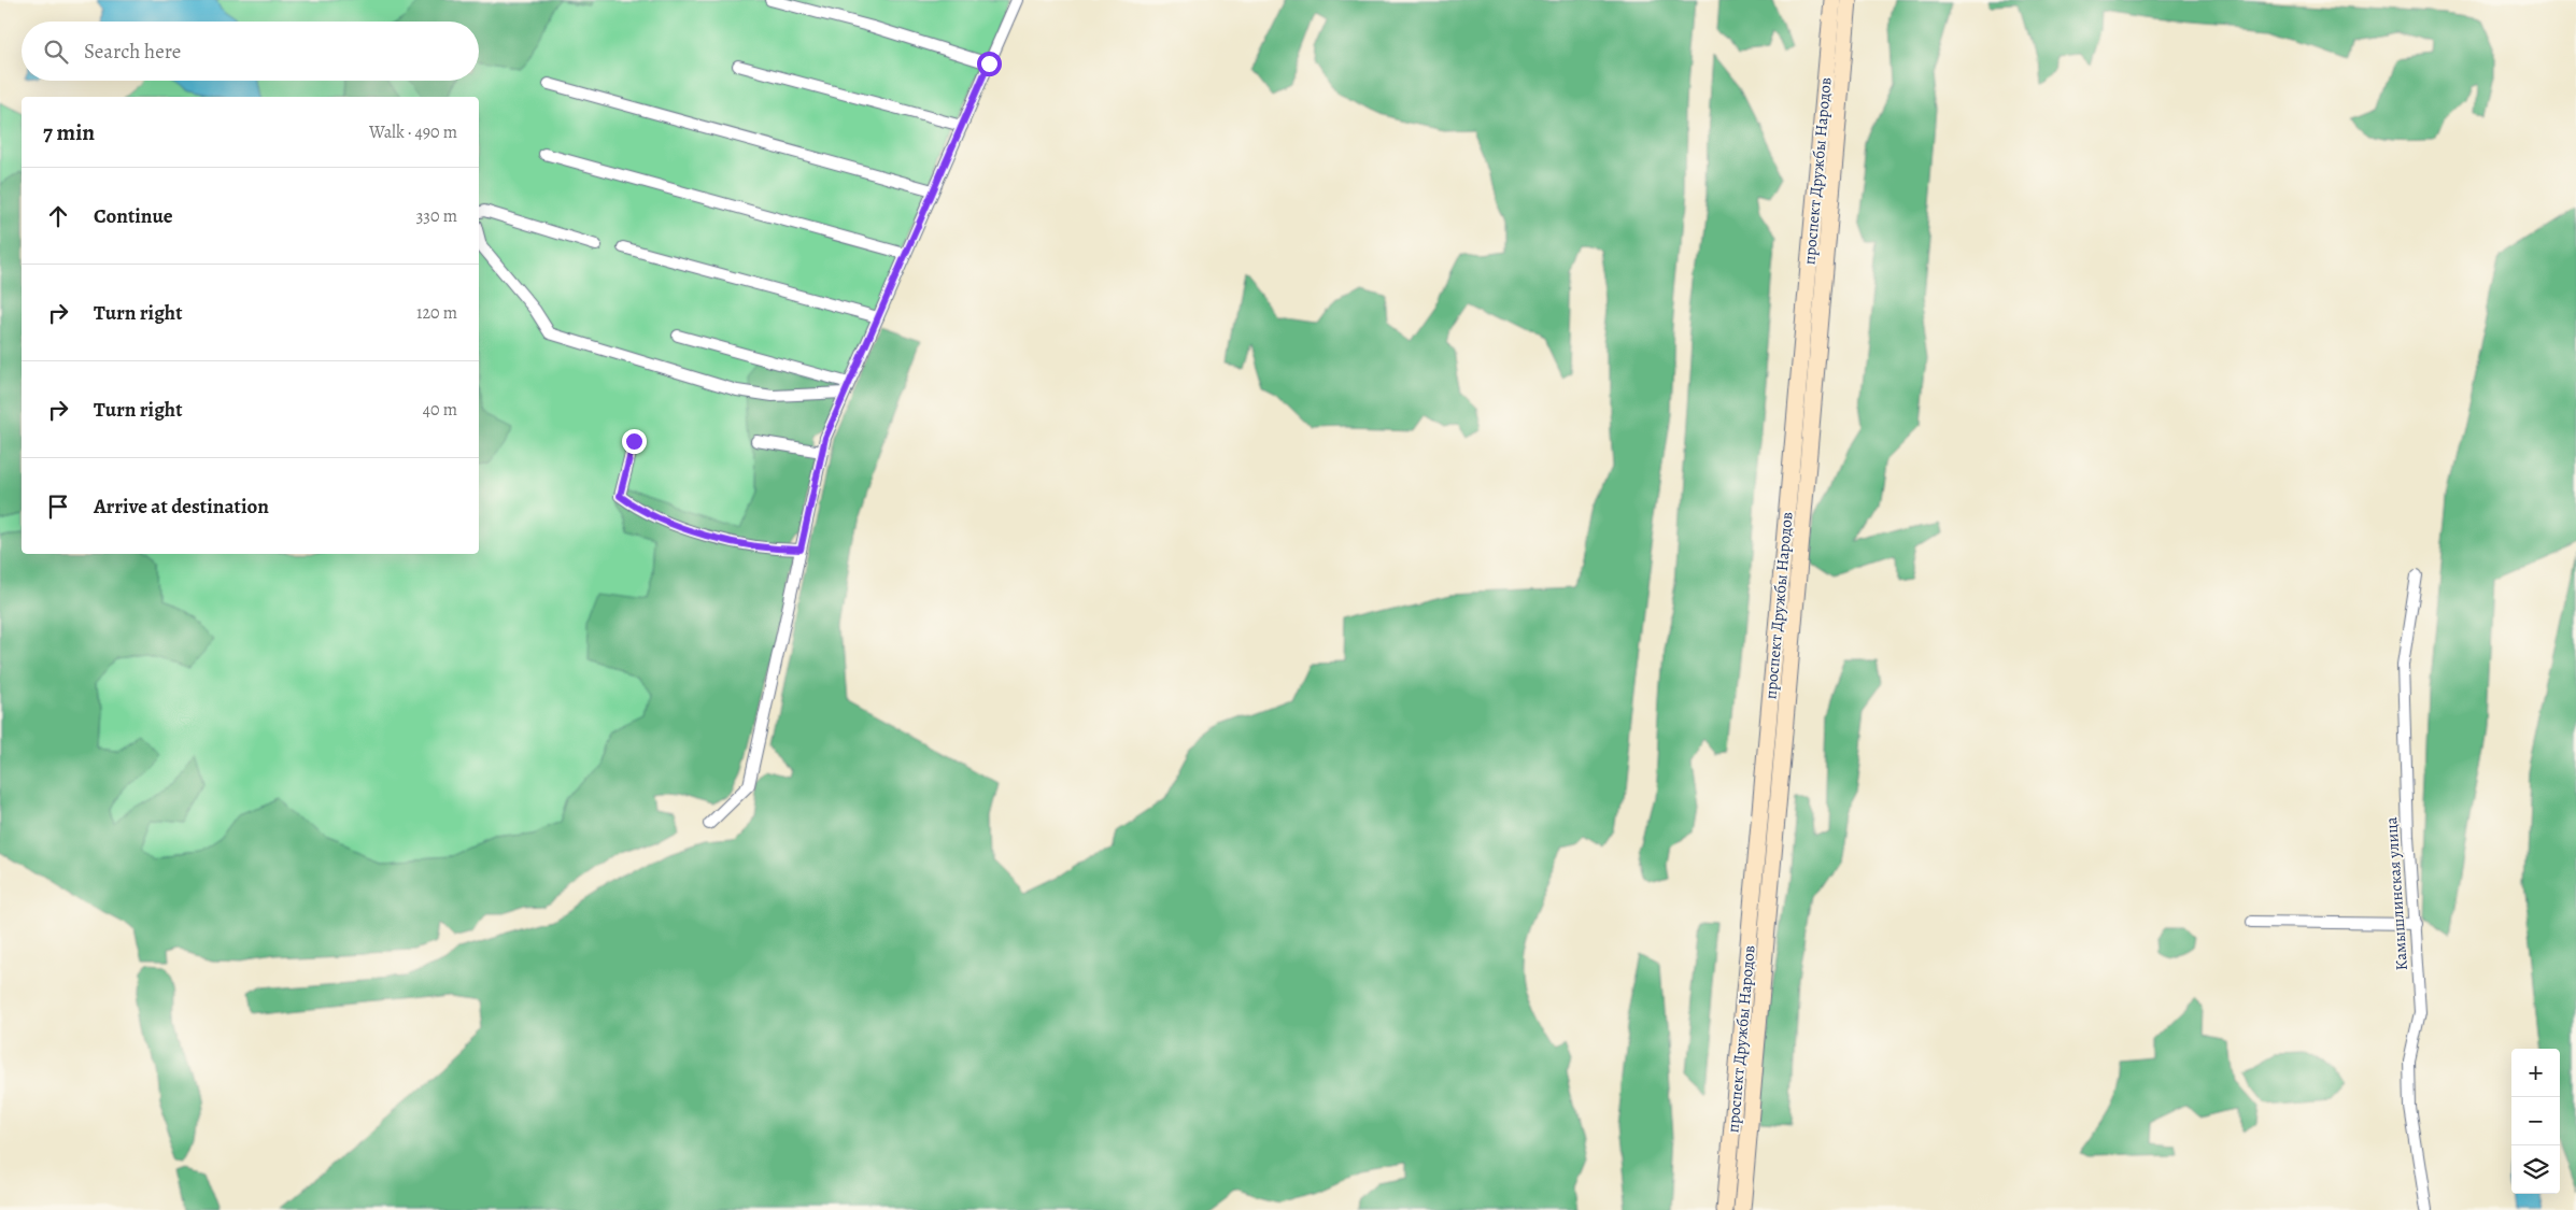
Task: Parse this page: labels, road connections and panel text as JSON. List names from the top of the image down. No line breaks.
{"streets":{"main road":["проспект Дружбы Народов"],"street":["Камышлинская улица"]},"page":{"search":"Search here","heading":["7 min","Walk · 490 m"],"list":[["Continue","330 m"],["Turn right","120 m"],["Turn right","40 m"],"Arrive at destination"],"map_buttons":["+","−"]}}
